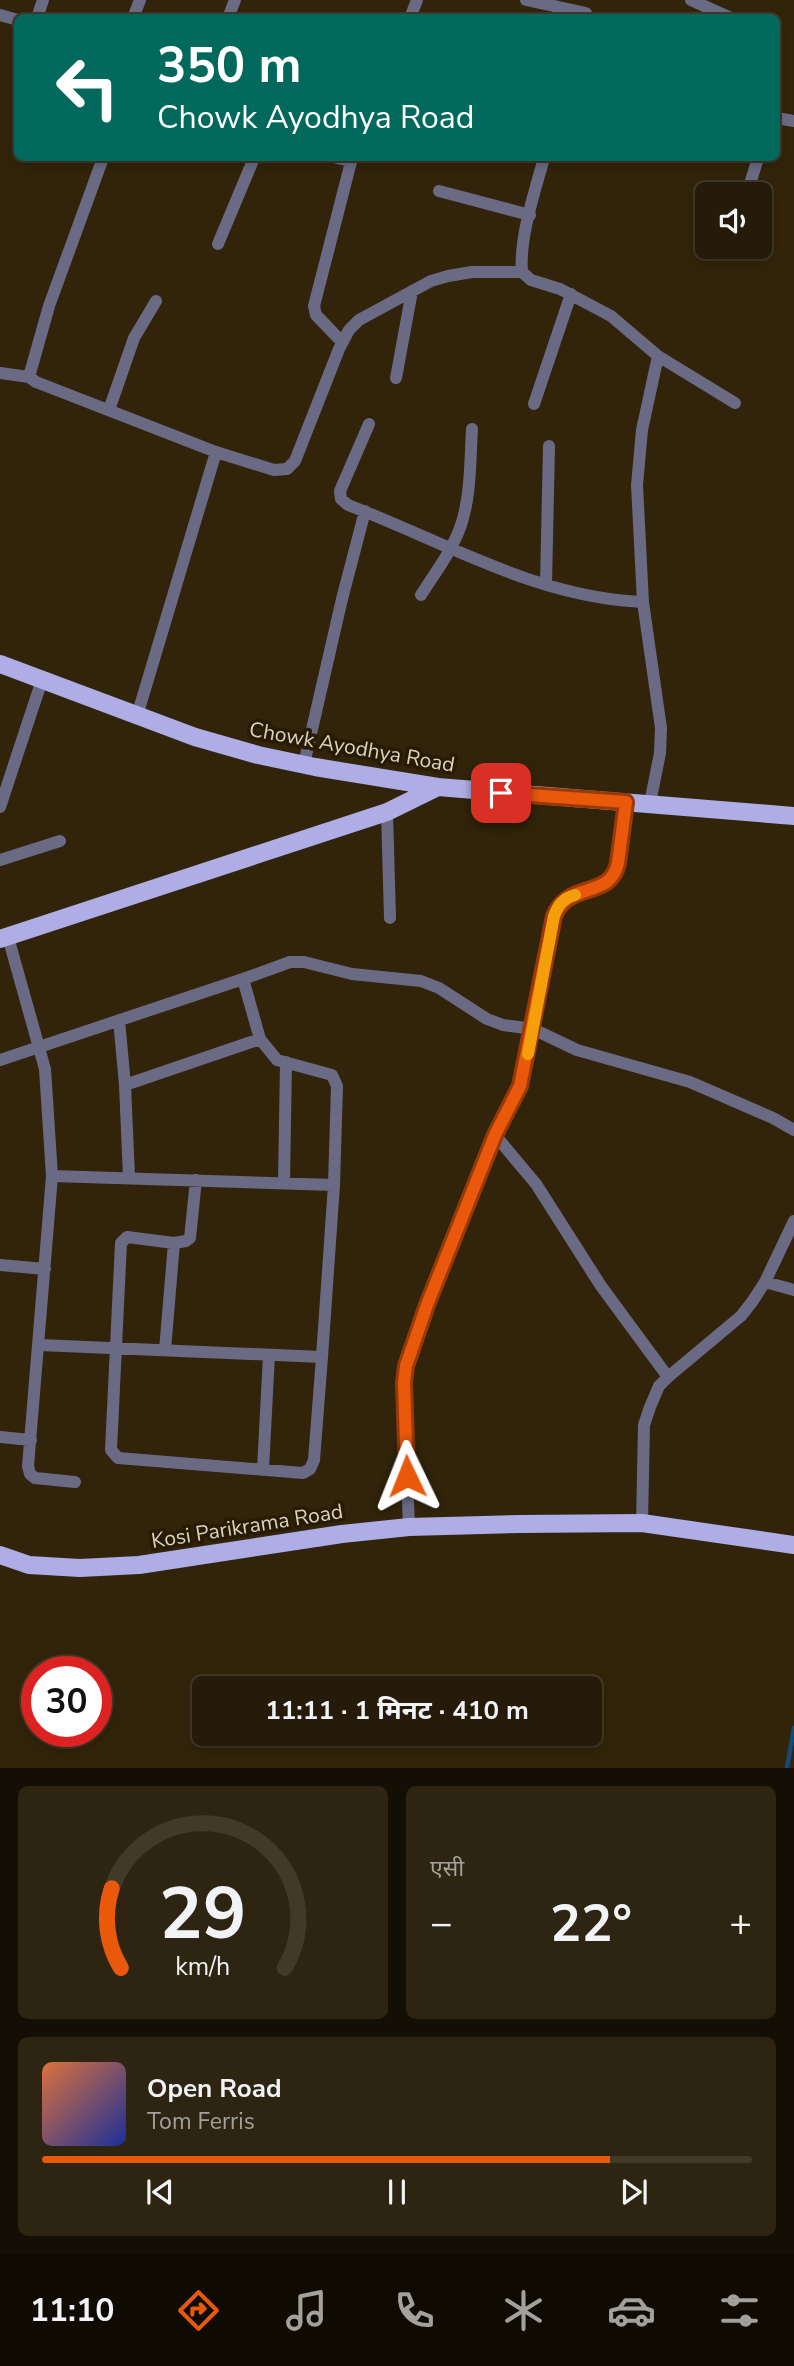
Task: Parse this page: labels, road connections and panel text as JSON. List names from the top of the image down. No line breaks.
{"streets":{"main road":["Chowk Ayodhya Road","Kosi Parikrama Road"]},"page":{"turn":["350 m","Chowk Ayodhya Road"],"limit":"30","trip":"11:11 · 1 मिनट · 410 m","tile":"एसी","heat":["−","22°","+"],"song":["Open Road","Tom Ferris"],"tabs":"11:10","gauge":["29","km/h"]}}
